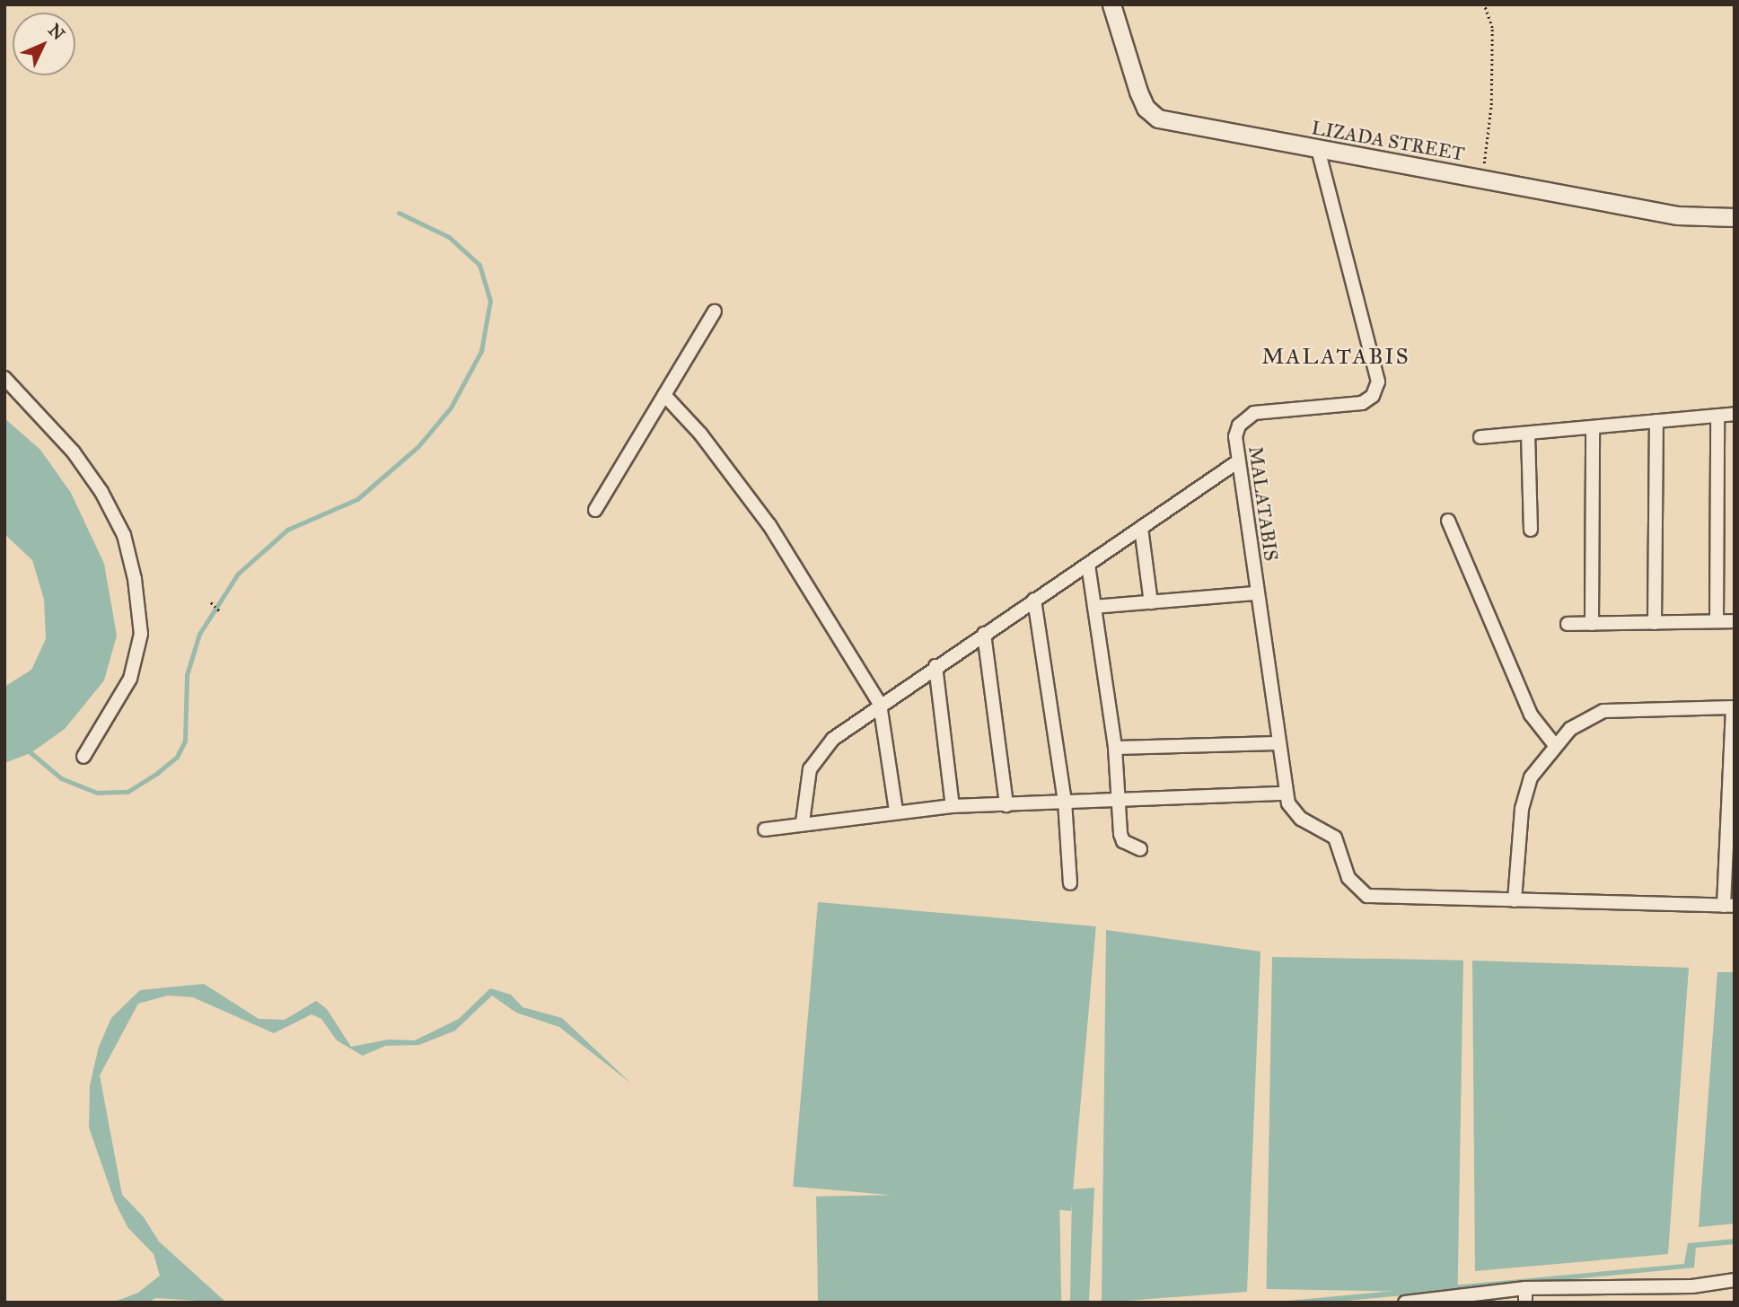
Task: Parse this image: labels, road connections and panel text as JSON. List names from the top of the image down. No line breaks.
{"streets":{"street":["LIZADA STREET","MALATABIS"]},"crossings":[["LIZADA STREET","MALATABIS"]],"districts":["MALATABIS"],"north":"top right"}
